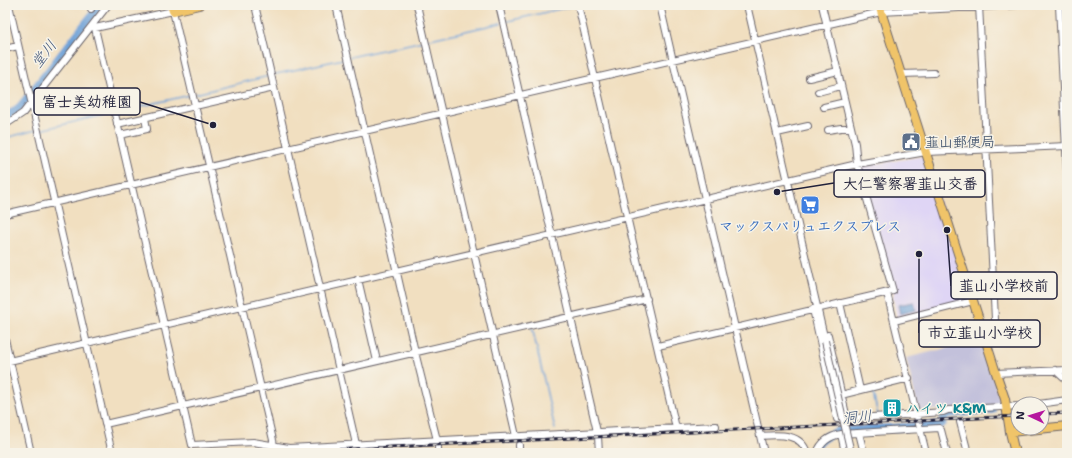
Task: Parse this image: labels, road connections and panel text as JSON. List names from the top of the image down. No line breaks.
{"water":["堂川","洞川"],"places":{"other":["富士美幼稚園","大仁警察署韮山交番","韮山小学校前","市立韮山小学校"],"public building":["韮山郵便局"],"supermarket":["マックスバリュエクスプレス"],"building":["ハイツ K&M"]},"north":"left"}
